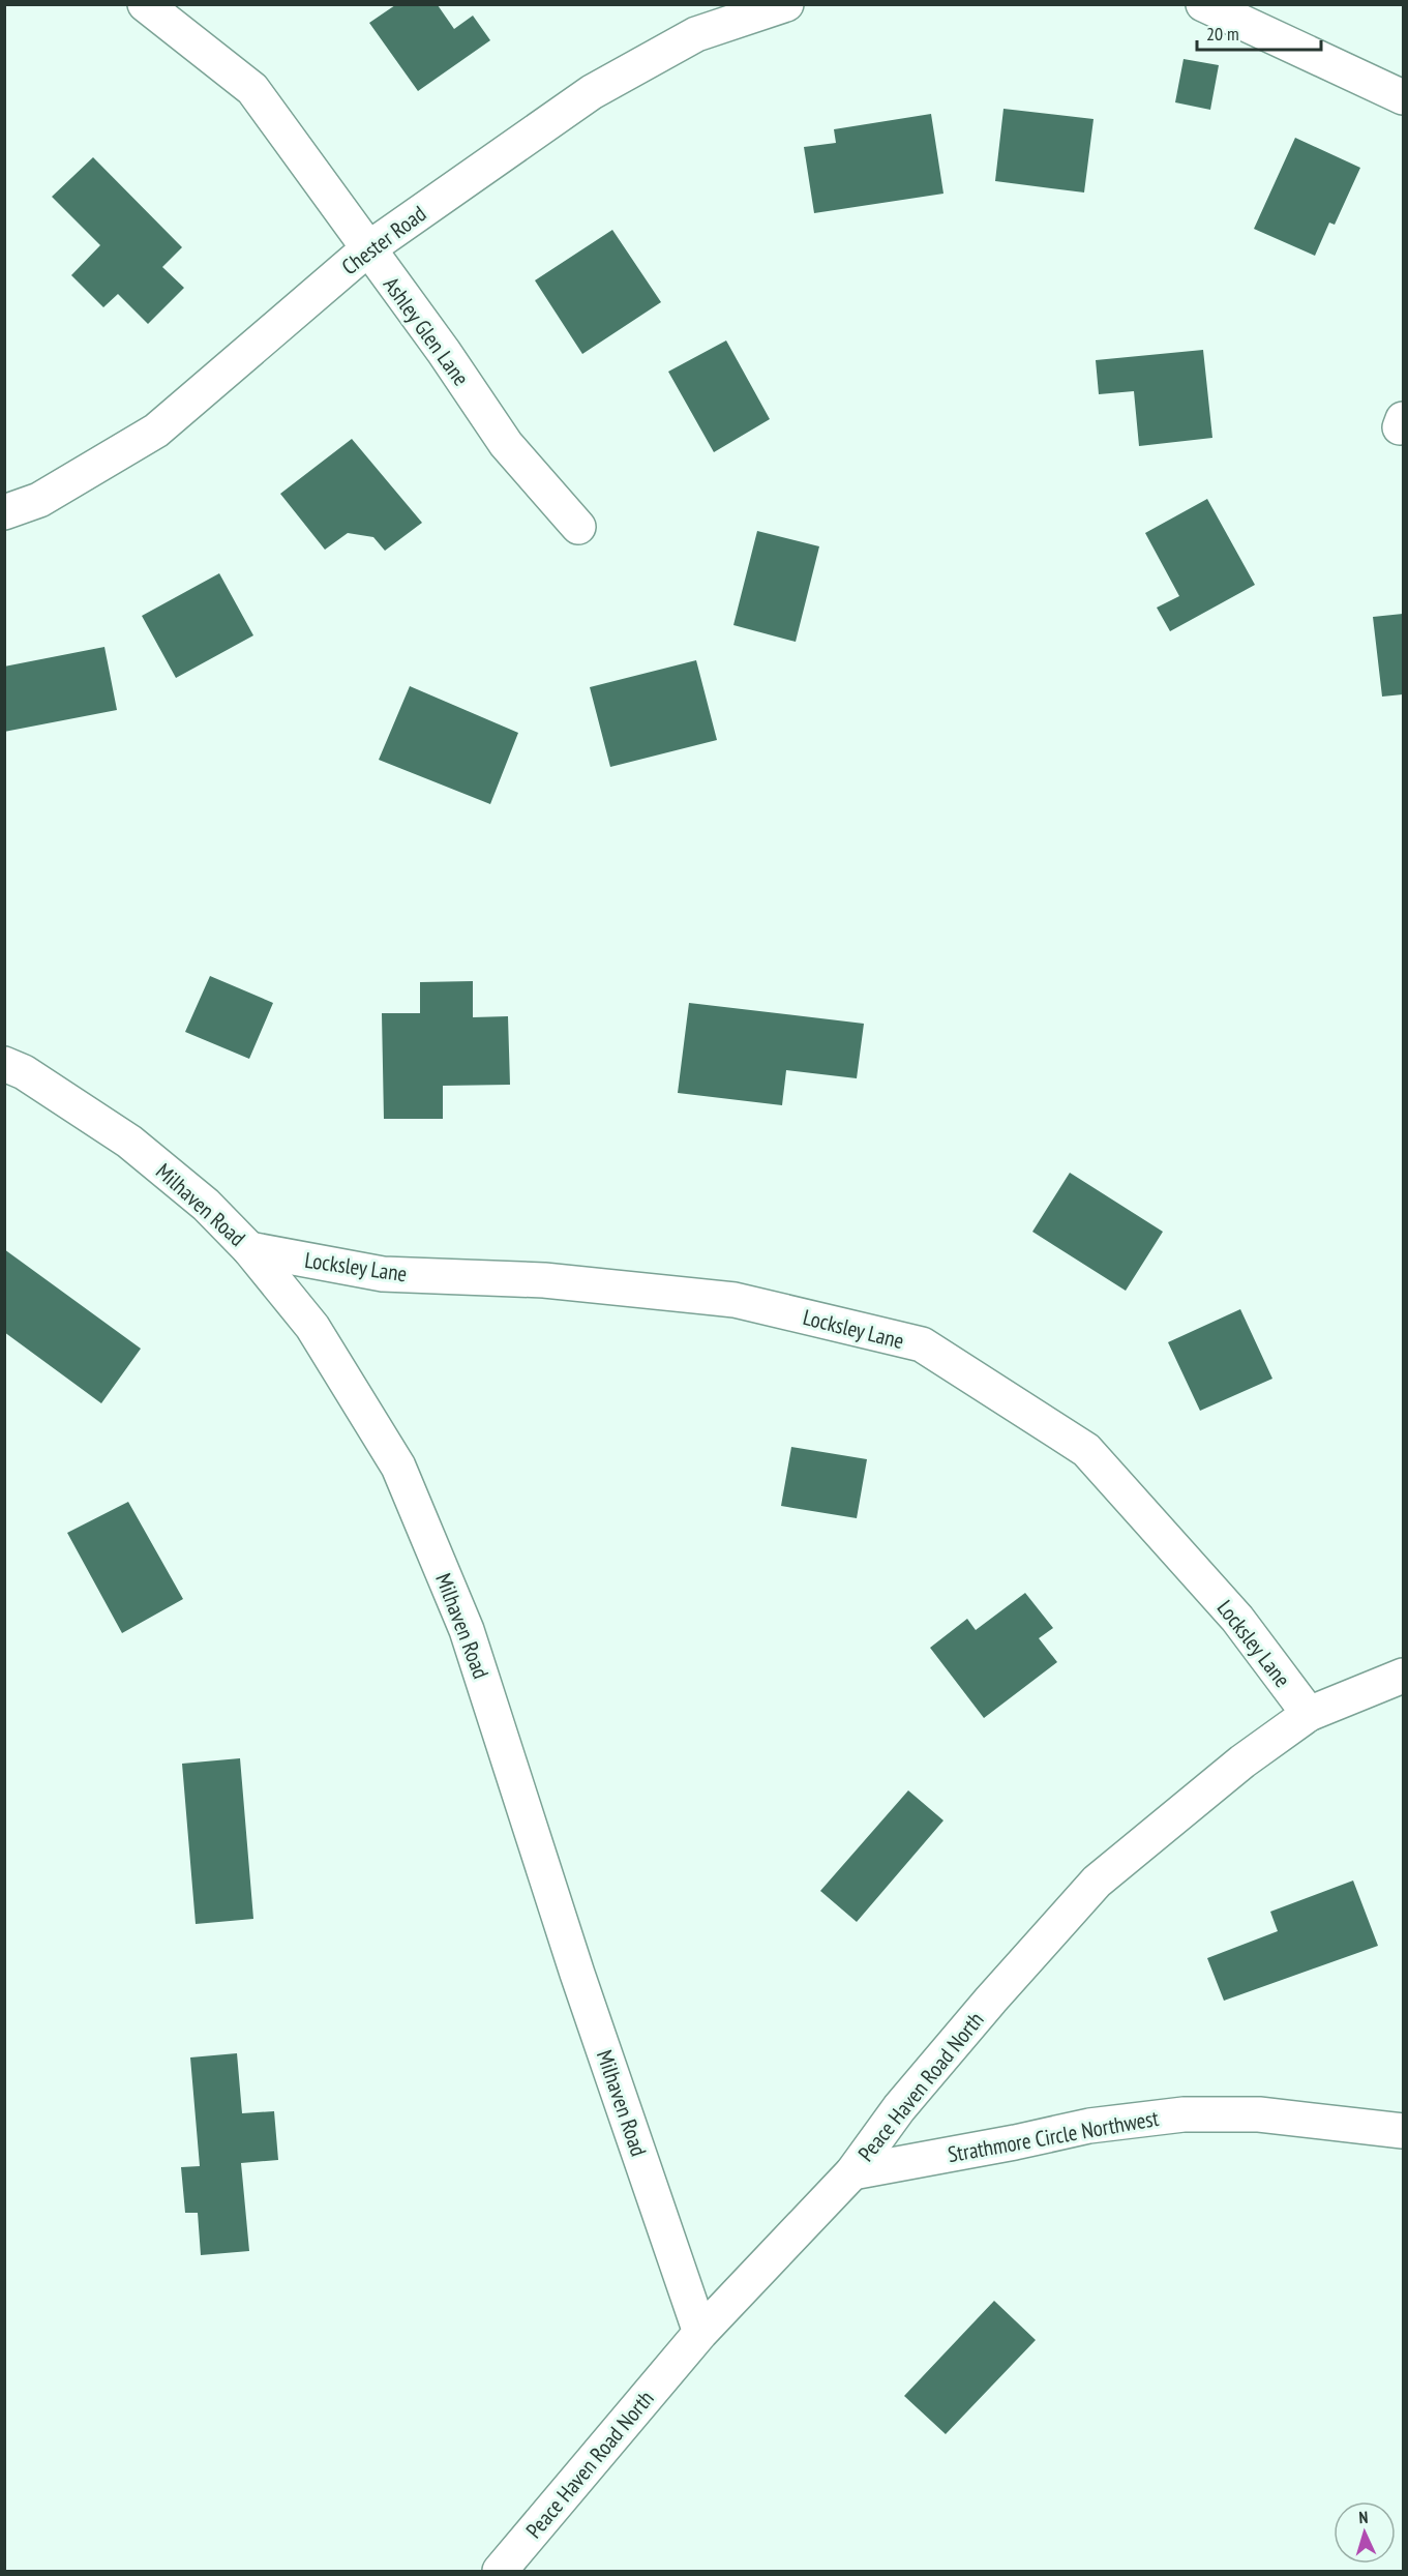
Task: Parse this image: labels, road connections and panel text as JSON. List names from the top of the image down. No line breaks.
{"streets":{"street":["Chester Road","Ashley Glen Lane","Milhaven Road","Locksley Lane","Peace Haven Road North","Strathmore Circle Northwest"]},"crossings":[["Chester Road","Ashley Glen Lane"],["Milhaven Road","Locksley Lane"],["Milhaven Road","Peace Haven Road North"],["Locksley Lane","Peace Haven Road North"],["Peace Haven Road North","Strathmore Circle Northwest"]],"scale_bar":"20 m","north":"top"}
